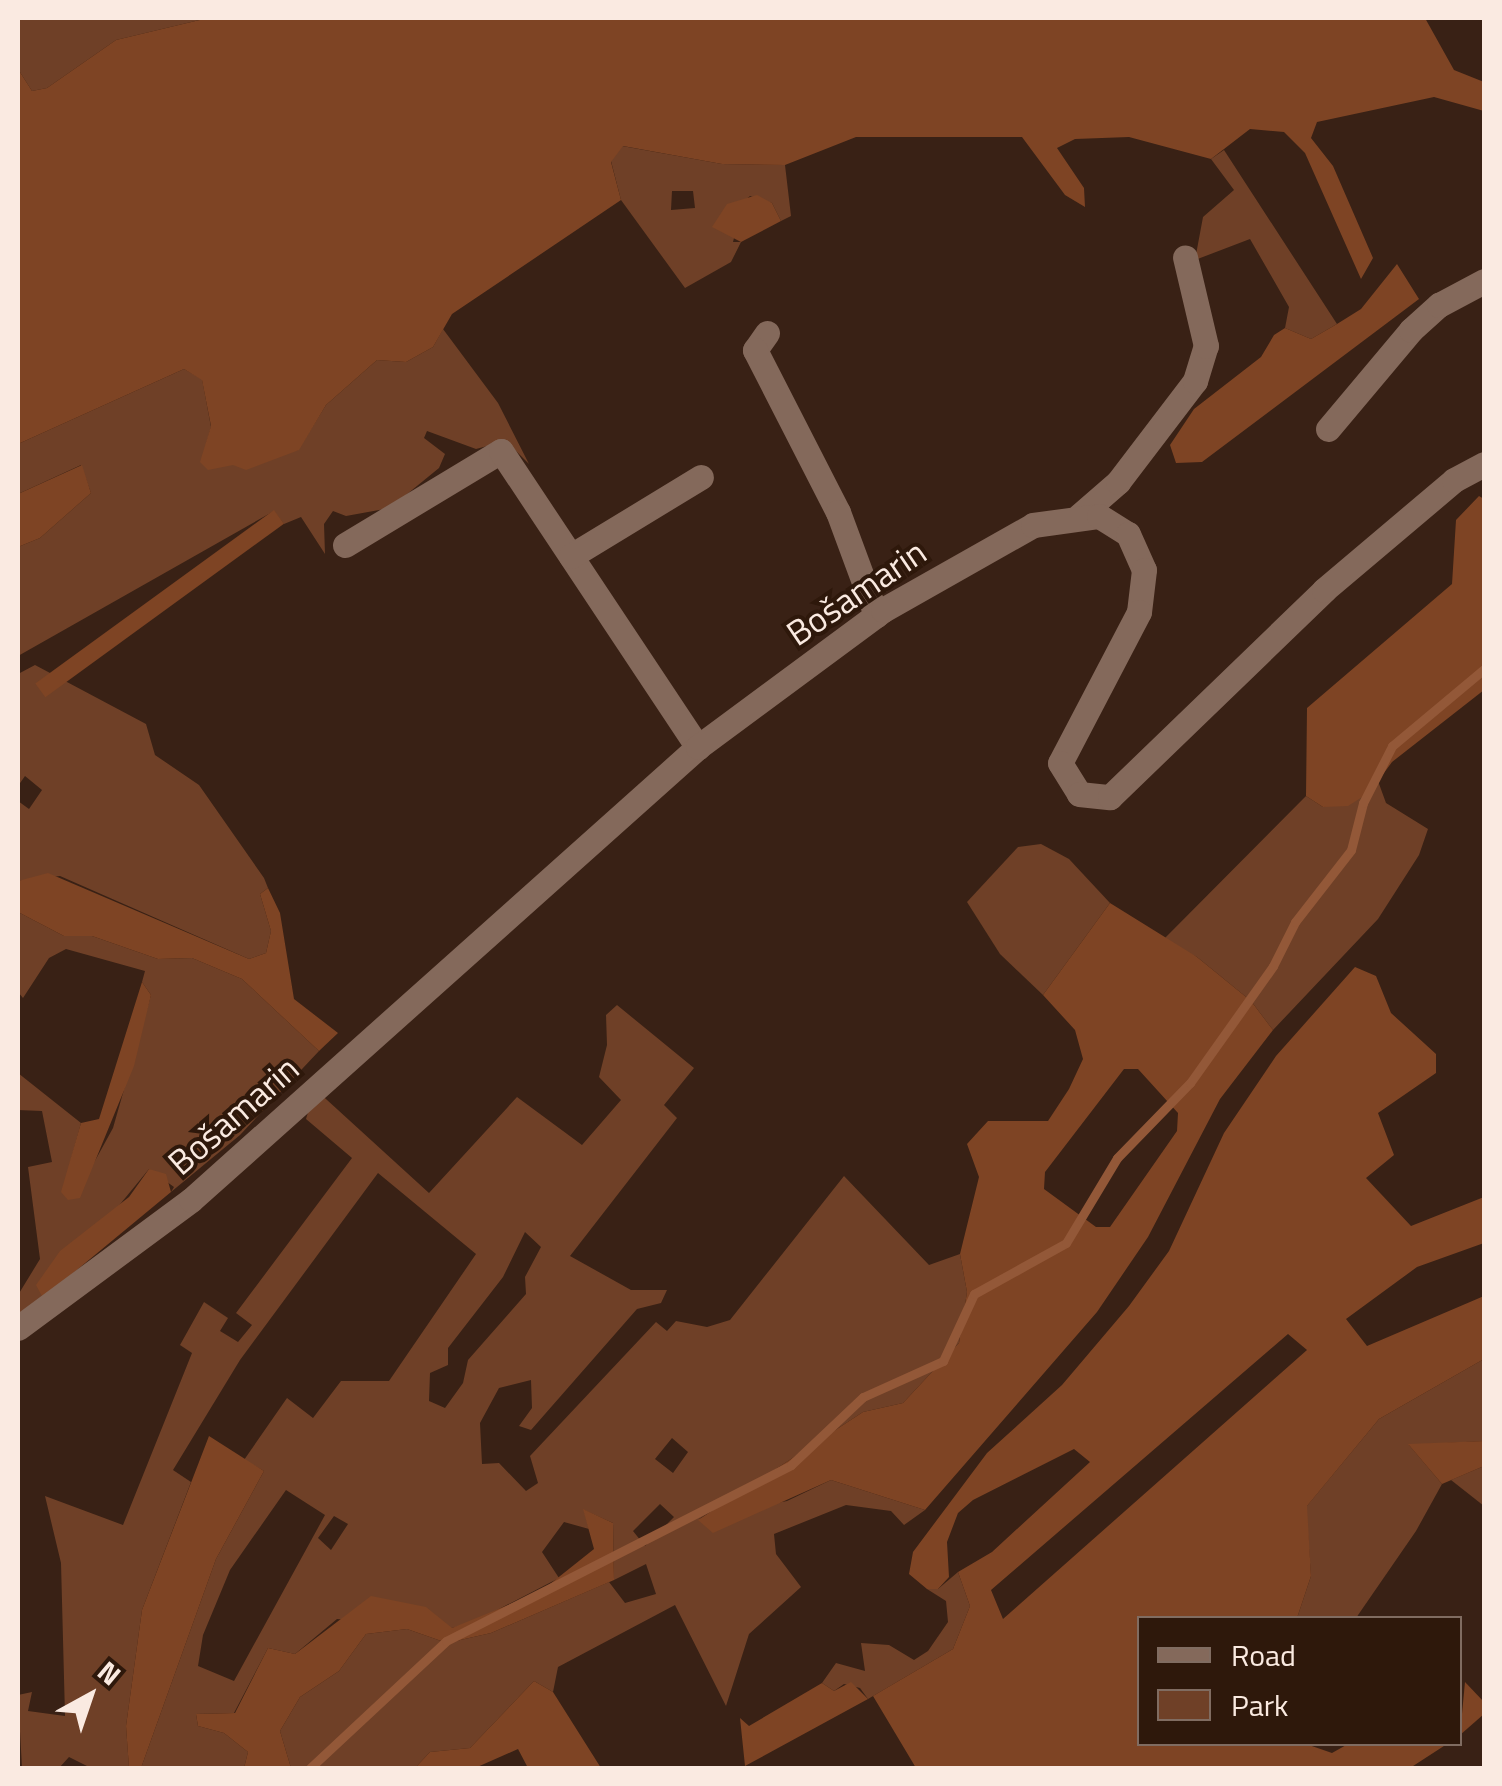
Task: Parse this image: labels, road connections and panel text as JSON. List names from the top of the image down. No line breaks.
{"streets":{"street":["Bošamarin"]},"legend":["Road","Park"],"north":"top right"}
